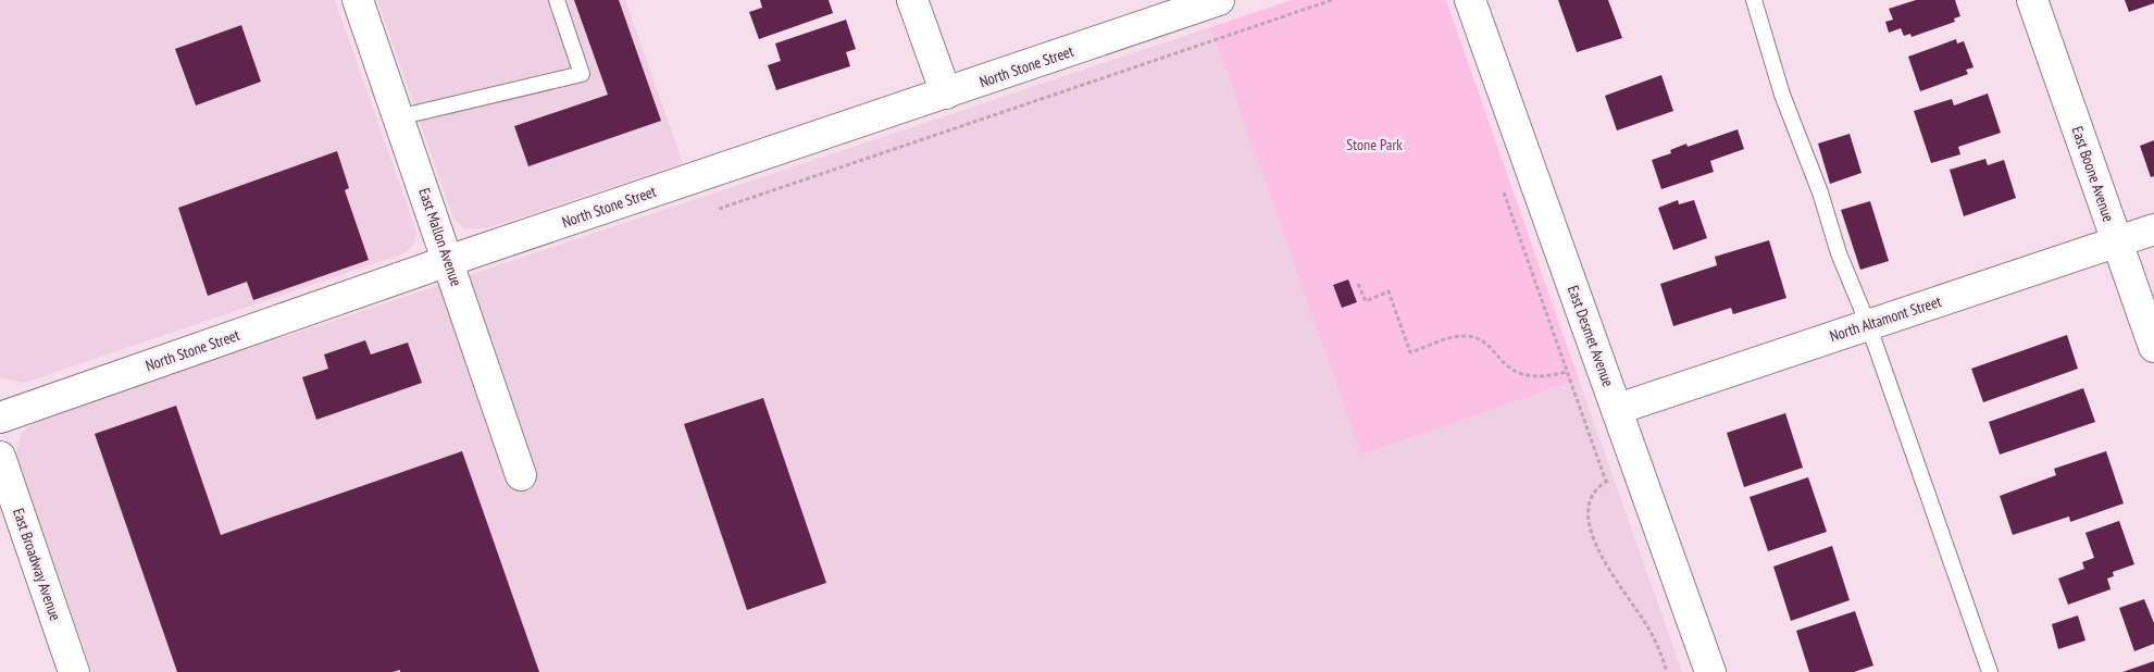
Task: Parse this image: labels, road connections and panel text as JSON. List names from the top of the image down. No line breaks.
{"streets":{"street":["North Stone Street","East Boone Avenue","East Mallon Avenue","North Altamont Street","East Desmet Avenue","East Broadway Avenue"]},"crossings":[["North Stone Street","East Mallon Avenue"],["East Boone Avenue","North Altamont Street"],["North Altamont Street","East Desmet Avenue"]],"parks":["Stone Park"]}
